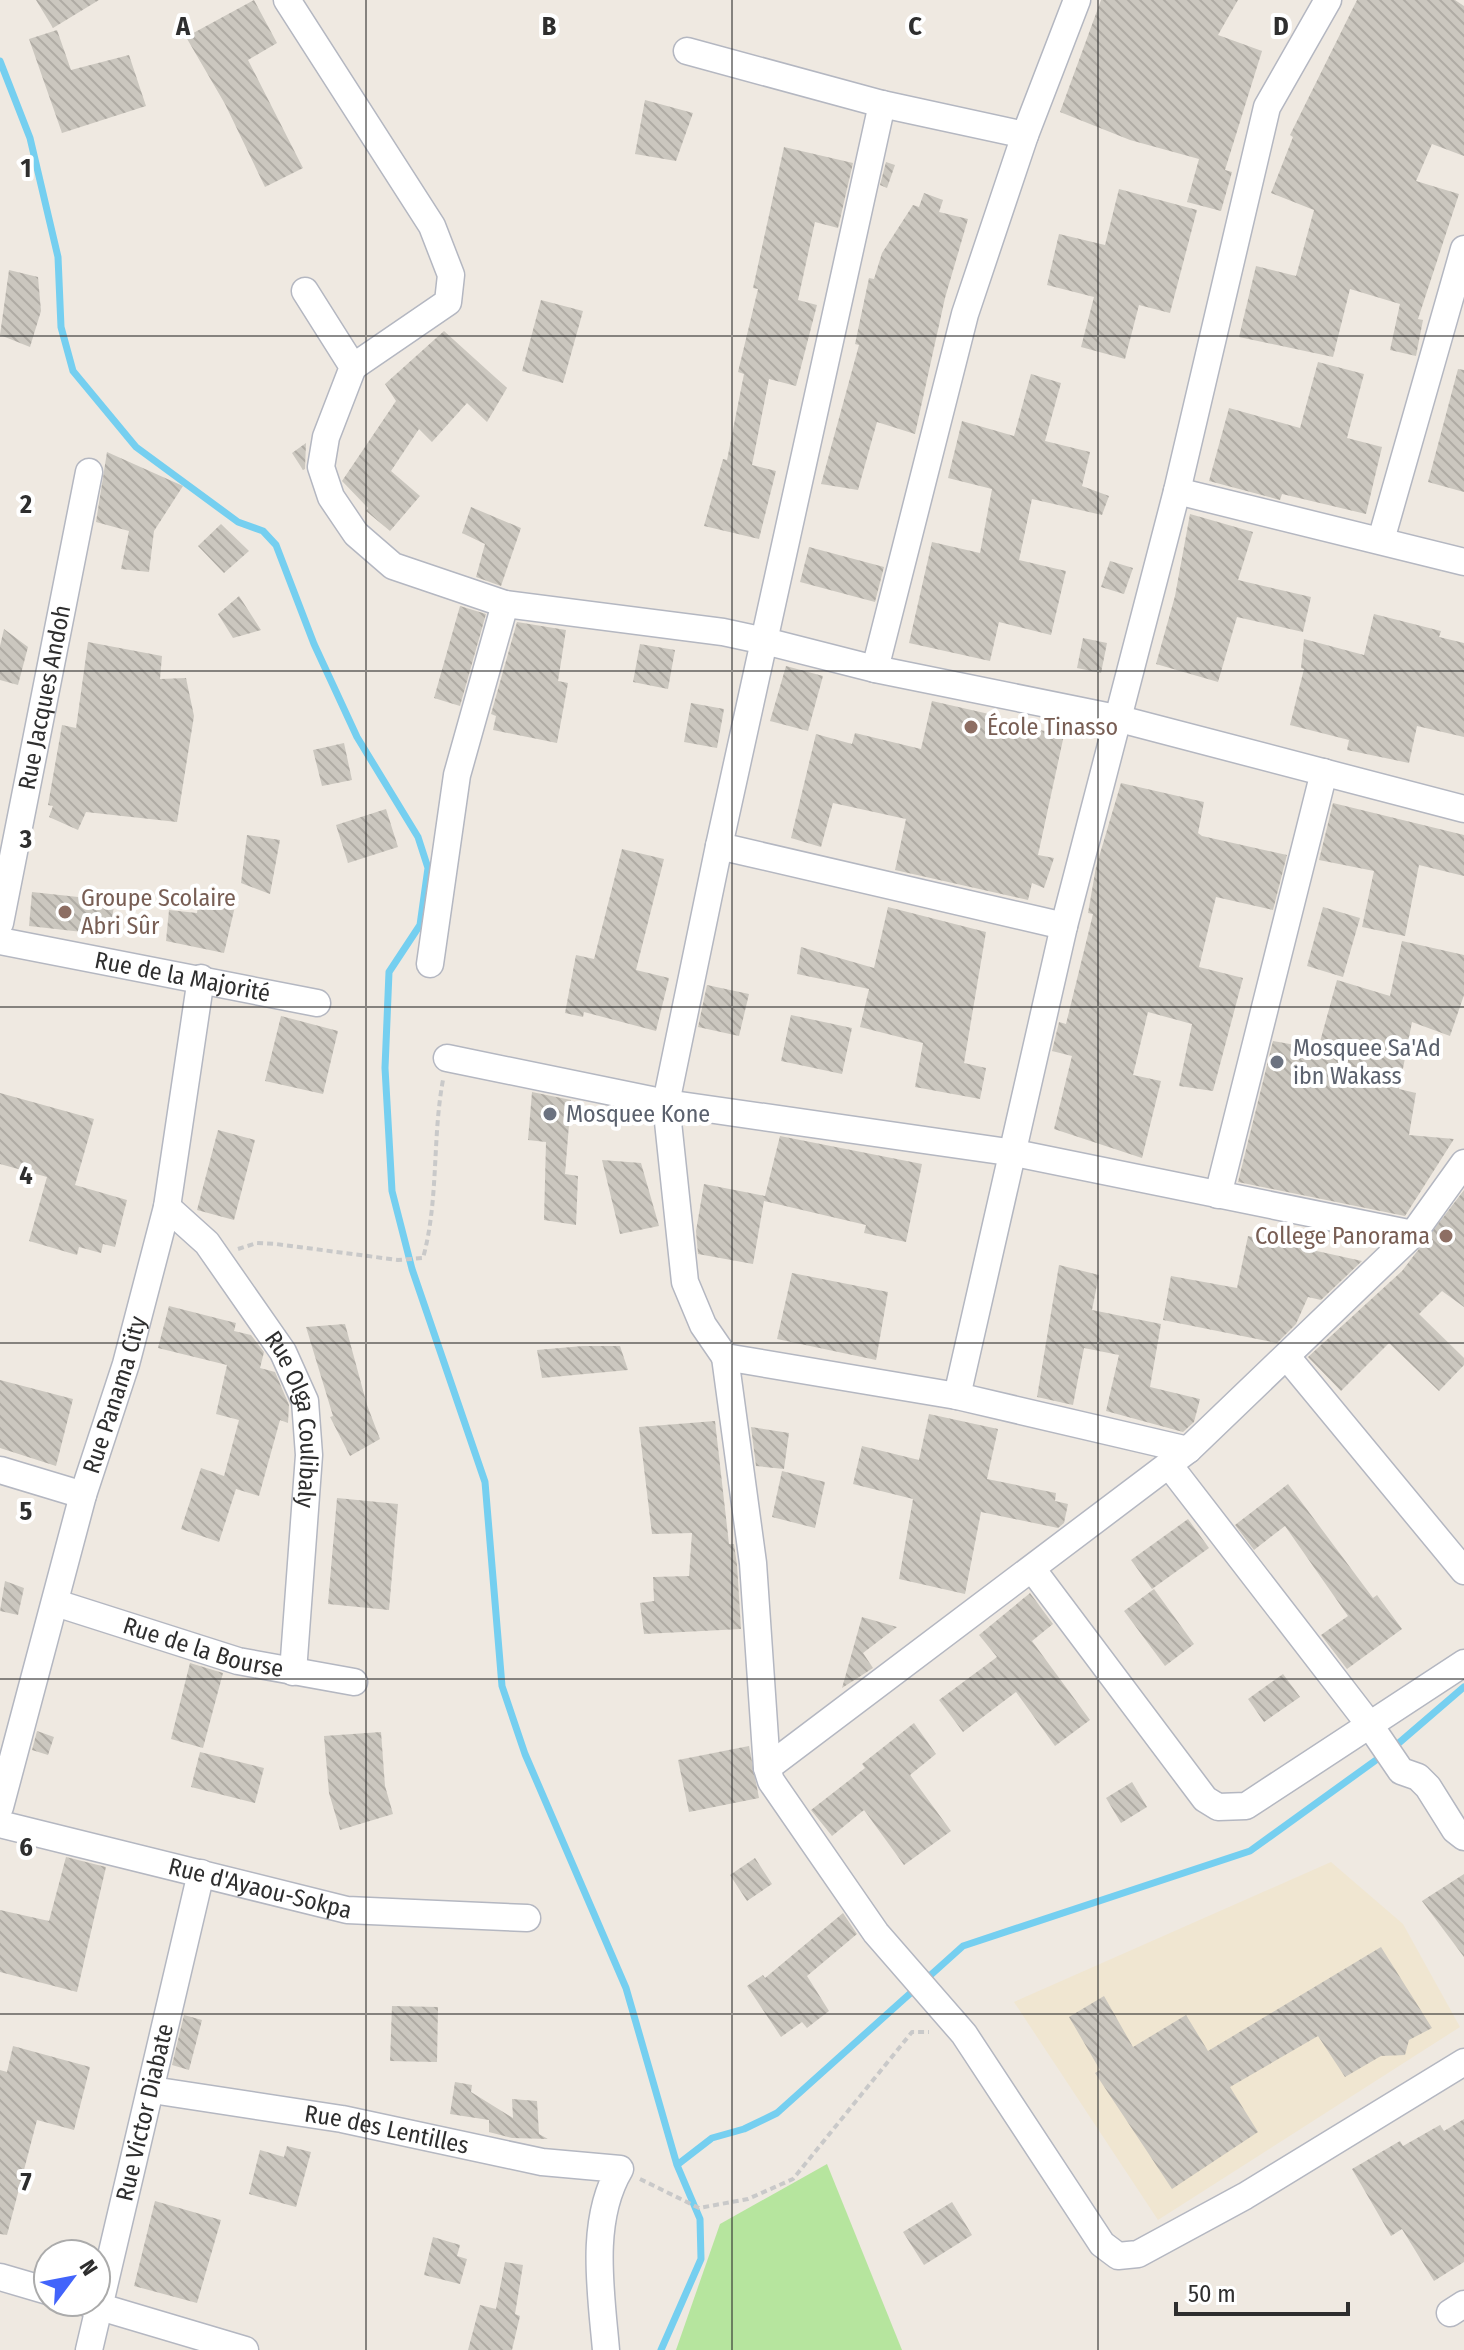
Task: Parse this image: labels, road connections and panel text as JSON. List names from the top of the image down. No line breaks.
{"streets":{"street":["Rue Jacques Andoh","Rue de la Majorité","Rue Panama City","Rue Olga Coulibaly","Rue de la Bourse","Rue d'Ayaou-Sokpa","Rue Victor Diabate","Rue des Lentilles"]},"crossings":[["Rue de la Majorité","Rue Panama City"],["Rue Panama City","Rue Olga Coulibaly"],["Rue Panama City","Rue de la Bourse"],["Rue Olga Coulibaly","Rue de la Bourse"],["Rue d'Ayaou-Sokpa","Rue Victor Diabate"],["Rue Victor Diabate","Rue des Lentilles"]],"places":["École Tinasso","Groupe Scolaire Abri Sûr","Mosquee Sa'Ad ibn Wakass","Mosquee Kone","College Panorama"],"scale_bar":"50 m","north":"top right","grid":{"columns":["A","B","C","D"],"rows":["1","2","3","4","5","6","7"]}}
